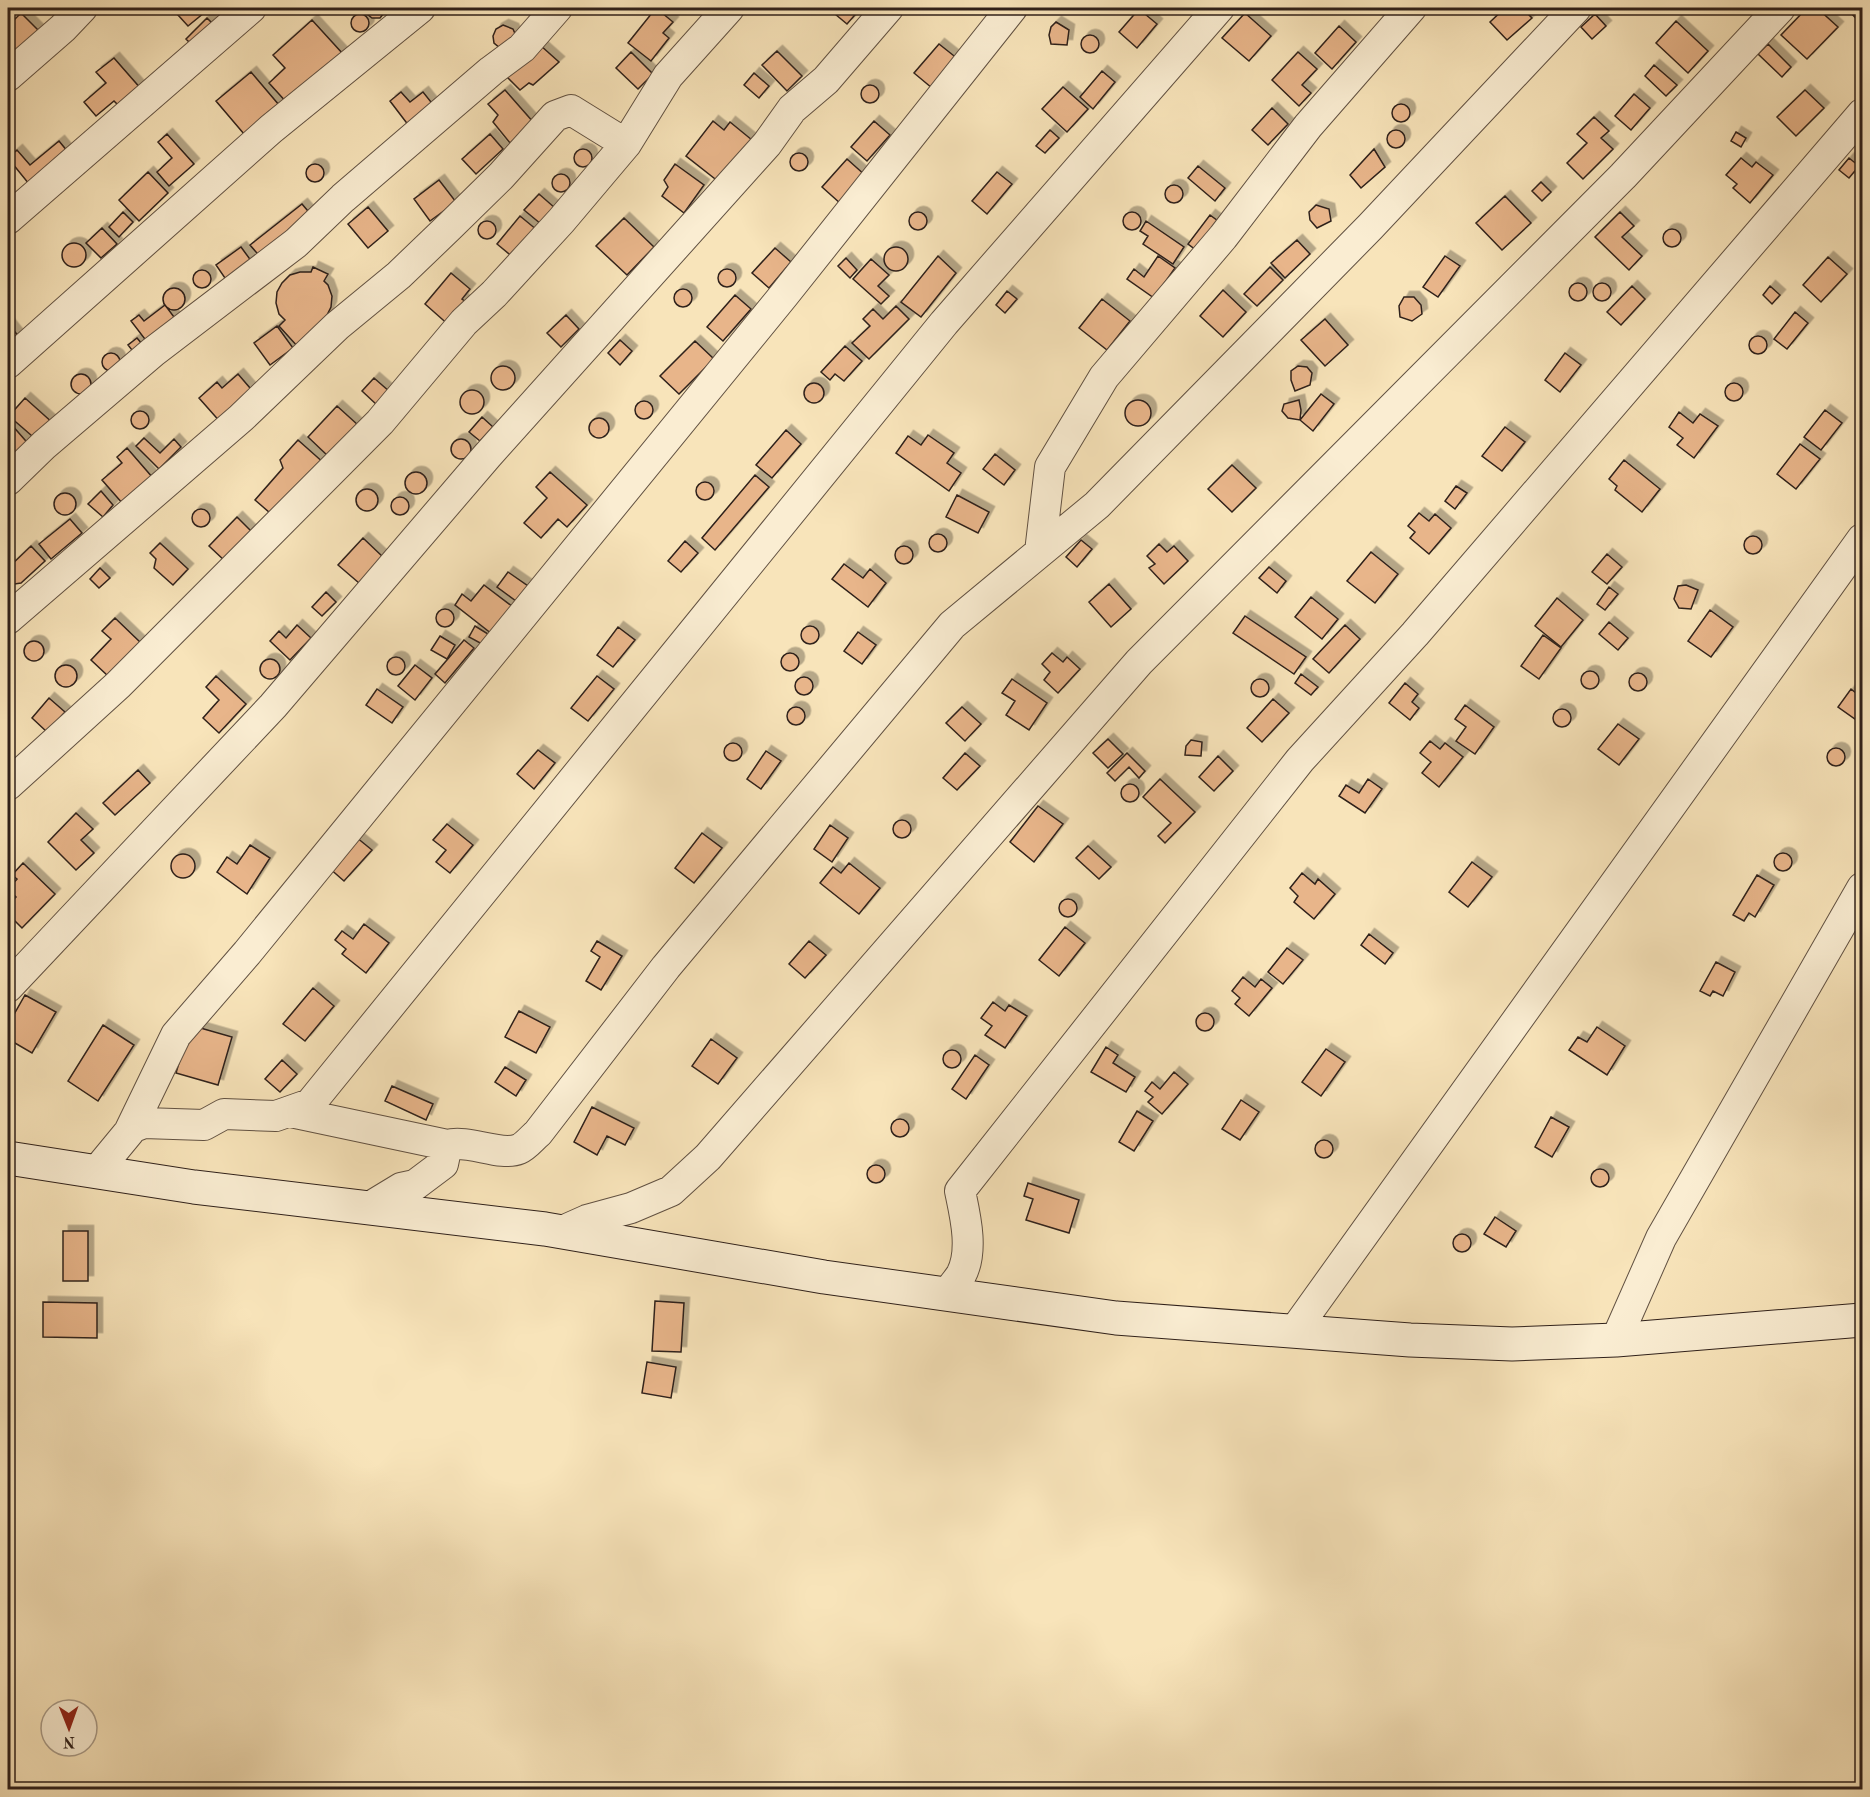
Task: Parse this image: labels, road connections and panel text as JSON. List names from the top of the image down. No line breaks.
{"north":"bottom"}
